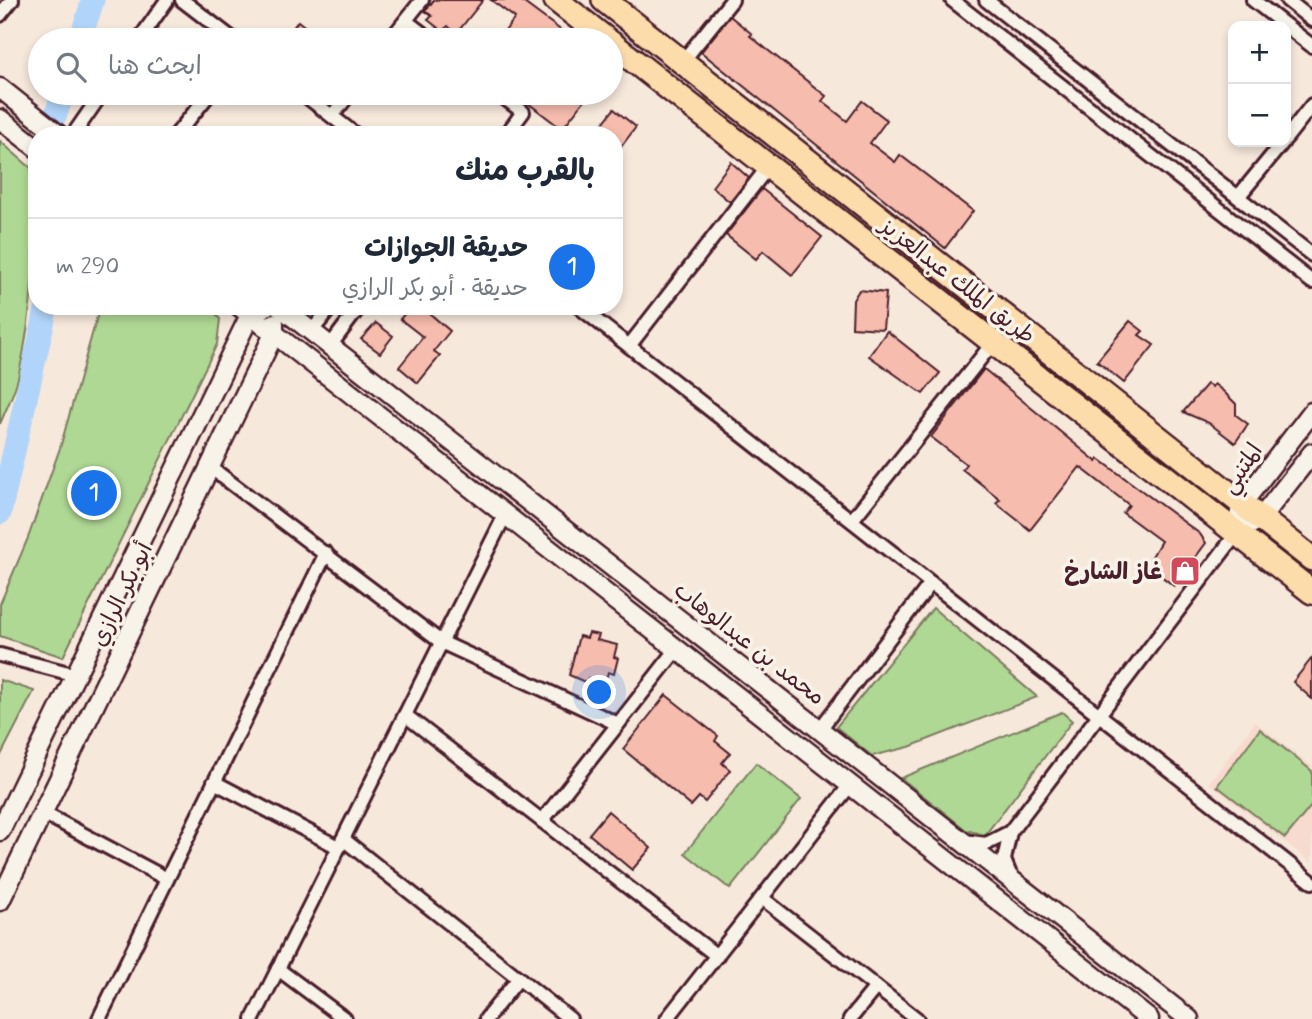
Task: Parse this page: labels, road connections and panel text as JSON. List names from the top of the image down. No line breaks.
{"streets":{"highway":["طريق الملك عبدالعزيز"],"street":["المتنبي","أبو بكر الرازي","محمد بن عبدالوهاب"]},"crossings":[["طريق الملك عبدالعزيز","المتنبي"]],"places":{"shop":["غاز الشارخ"]},"page":{"map_buttons":["+","−"],"search":"ابحث هنا","heading":"بالقرب منك","list":[{"mark":"1","name":"حديقة الجوازات","note":"حديقة · أبو بكر الرازي","value":"290 m"}],"pins":"1"}}
